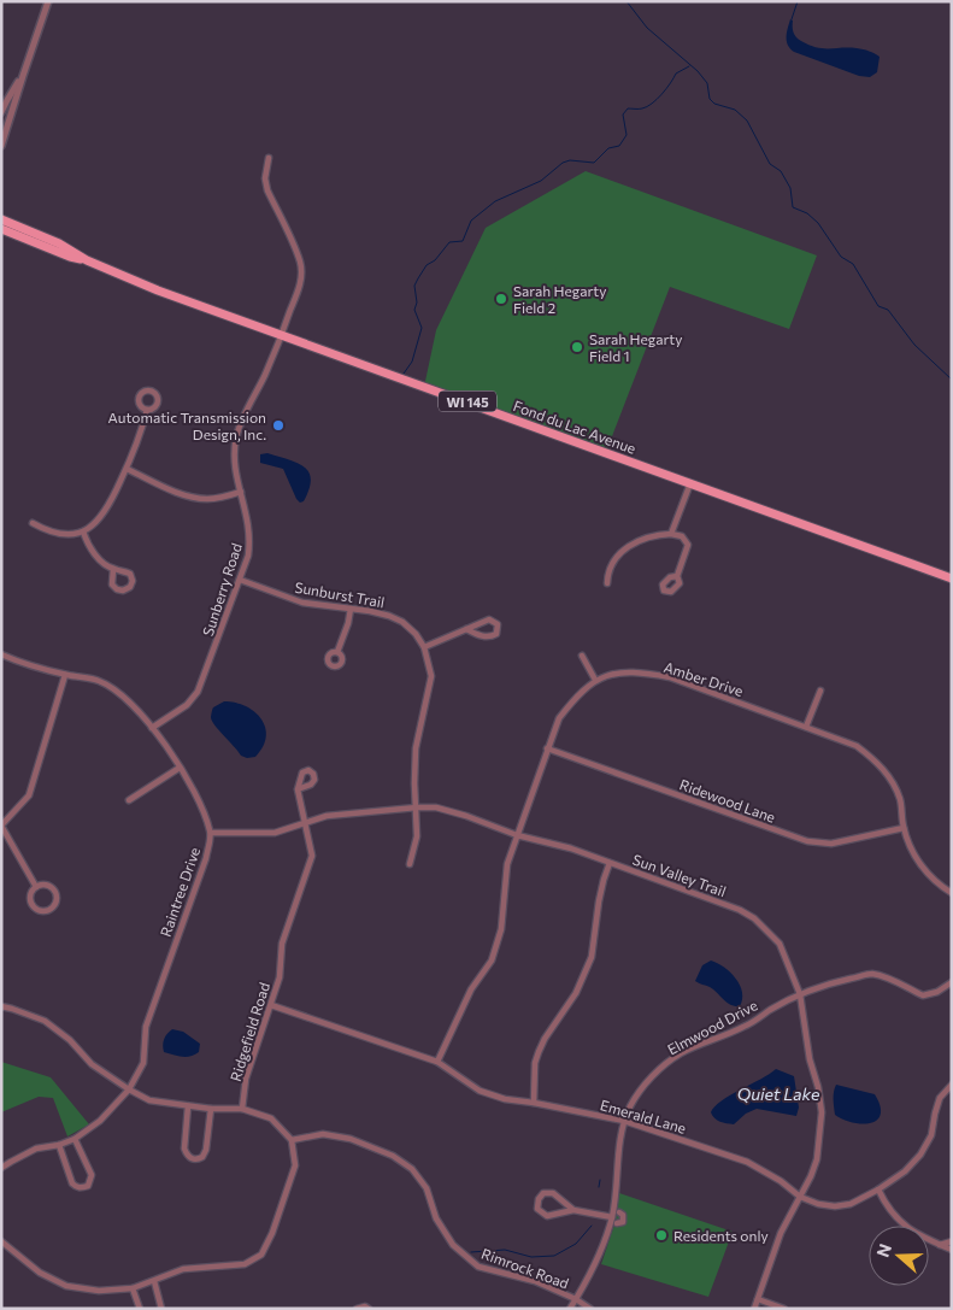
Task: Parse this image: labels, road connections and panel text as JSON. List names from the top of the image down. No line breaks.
{"streets":{"main road":["WI 145","Fond du Lac Avenue"],"street":["Sunberry Road","Sunburst Trail","Amber Drive","Ridewood Lane","Sun Valley Trail","Raintree Drive","Elmwood Drive","Ridgefield Road","Emerald Lane","Rimrock Road"]},"crossings":[["Fond du Lac Avenue","Sunberry Road"],["Sunberry Road","Sunburst Trail"],["Sunberry Road","Raintree Drive"],["Sunburst Trail","Sun Valley Trail"],["Amber Drive","Ridewood Lane"],["Sun Valley Trail","Raintree Drive"],["Sun Valley Trail","Elmwood Drive"],["Sun Valley Trail","Ridgefield Road"],["Sun Valley Trail","Emerald Lane"],["Elmwood Drive","Emerald Lane"],["Elmwood Drive","Rimrock Road"],["Ridgefield Road","Emerald Lane"]],"water":["Quiet Lake"],"places":["Sarah Hegarty Field 2","Sarah Hegarty Field 1","Automatic Transmission Design, Inc.","Residents only"],"north":"left"}
